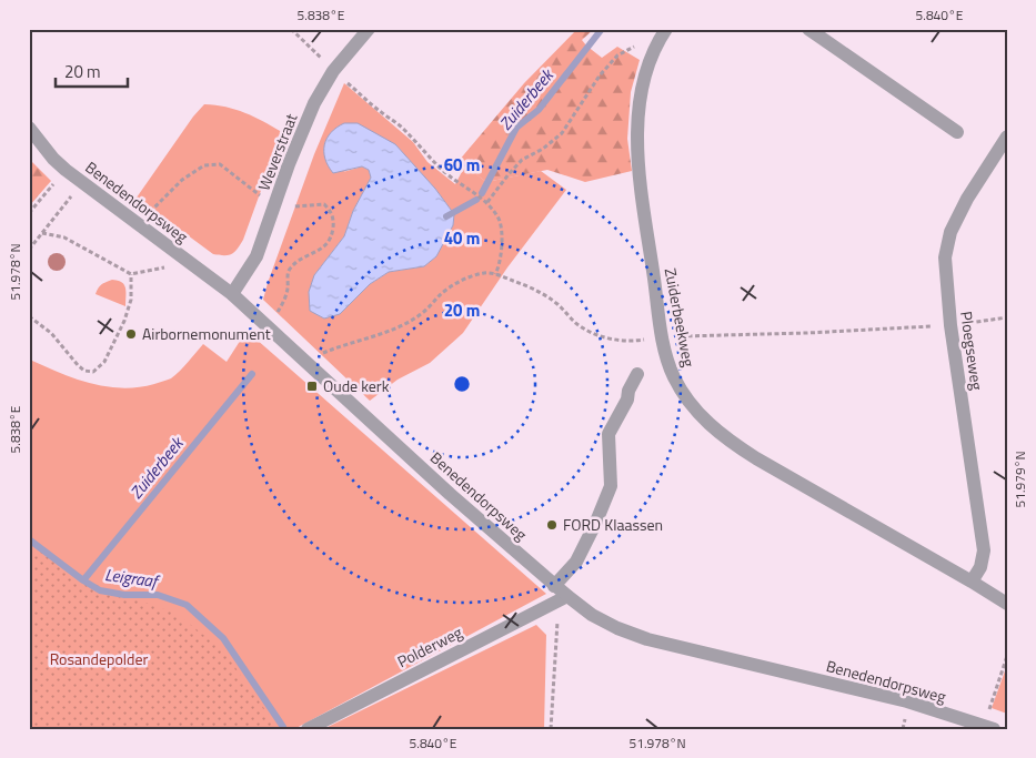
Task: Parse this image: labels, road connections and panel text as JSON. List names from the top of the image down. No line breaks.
{"streets":{"street":["Weverstraat","Benedendorpsweg","Zuiderbeekweg","Ploegseweg","Polderweg"]},"crossings":[["Weverstraat","Benedendorpsweg"],["Benedendorpsweg","Polderweg"],["Zuiderbeekweg","Ploegseweg"]],"water":["Zuiderbeek","Leigraaf"],"parks":["Rosandepolder"],"places":{"other":["Airbornemonument","FORD Klaassen"],"transit":["Oude kerk"]},"scale_bar":"20 m","coordinates":["5.838°E","5.840°E","51.978°N","51.979°N"],"rings":["60 m","40 m","20 m"]}
